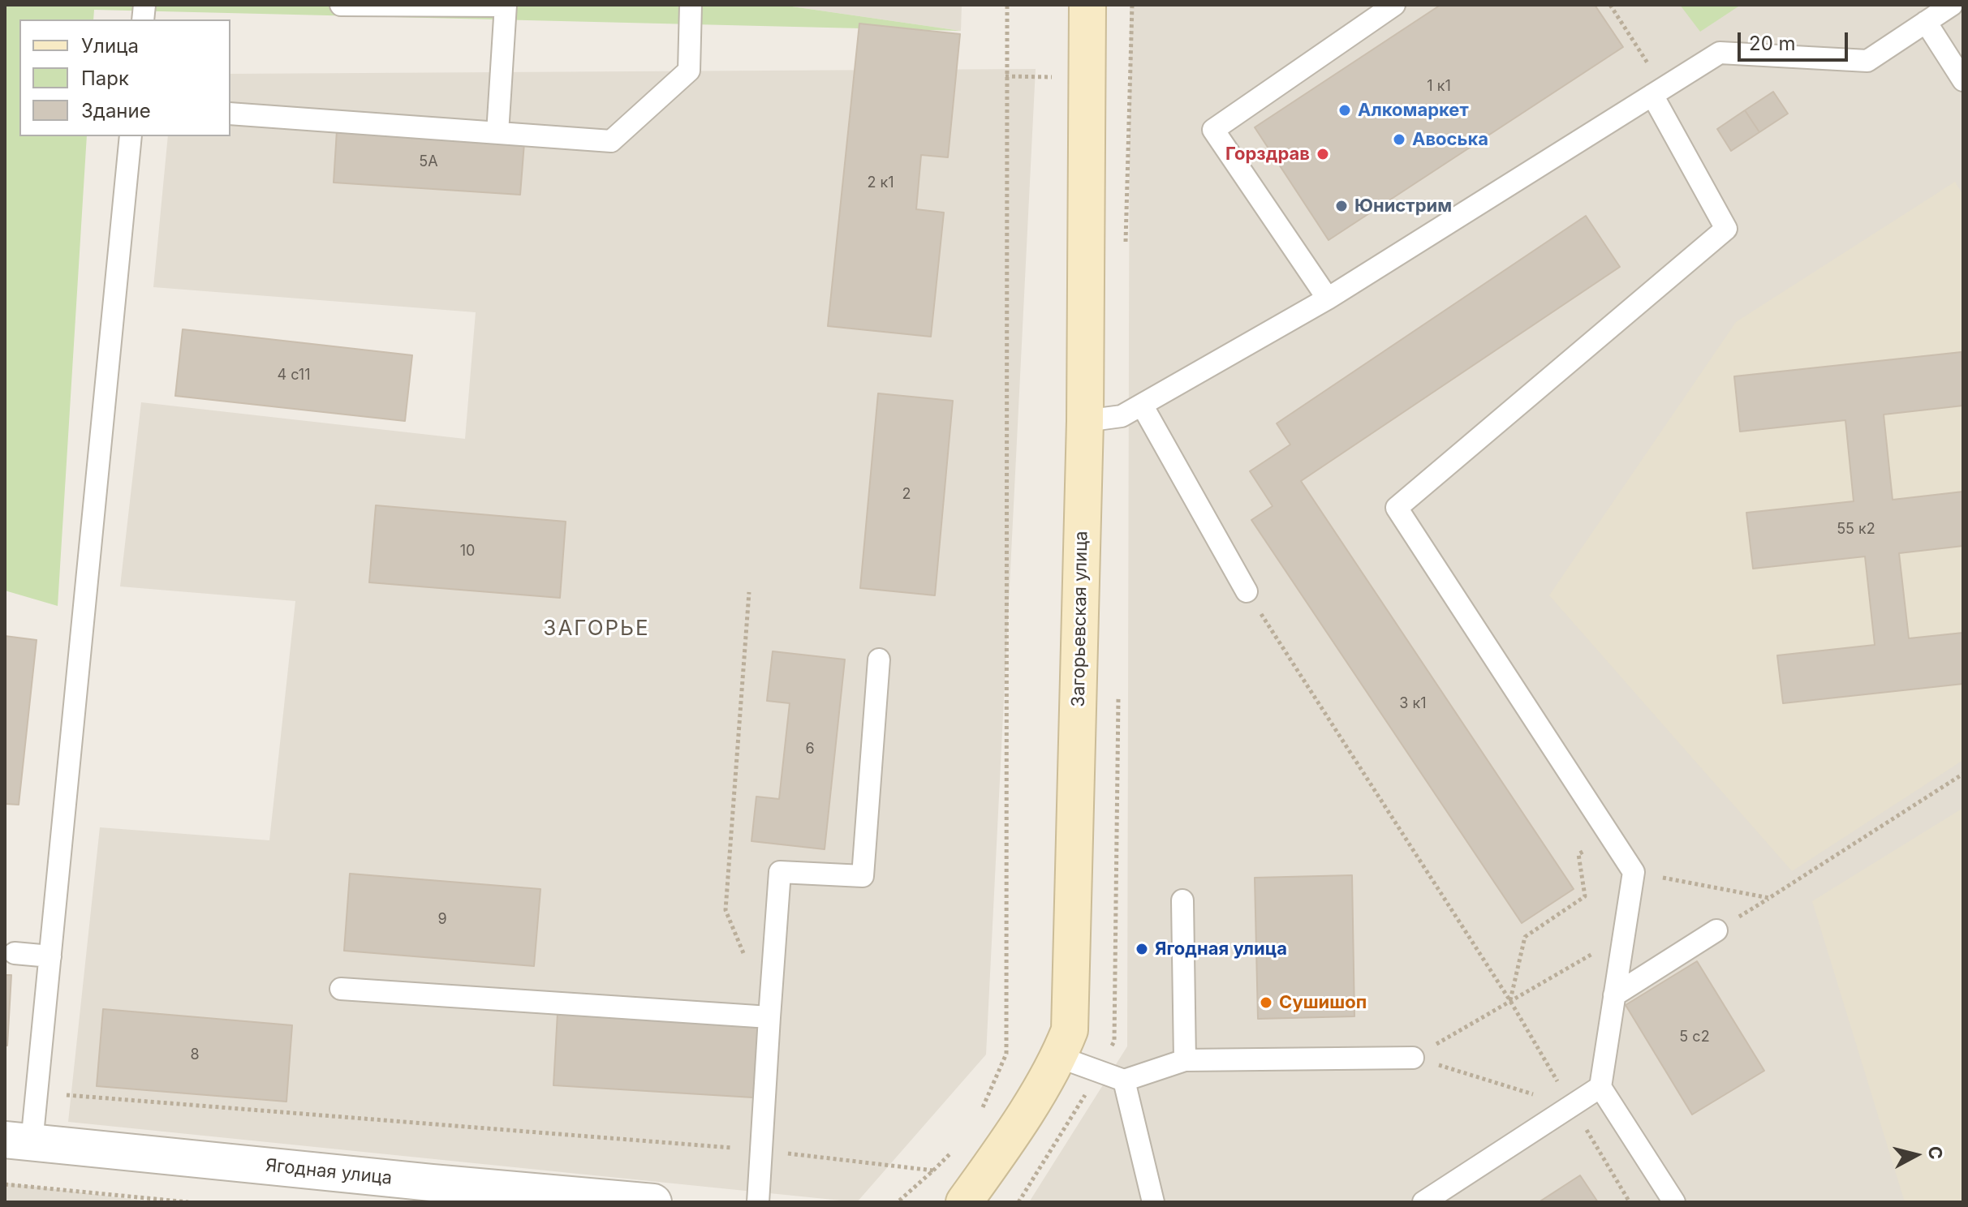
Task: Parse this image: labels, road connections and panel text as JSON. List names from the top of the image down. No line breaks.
{"streets":{"street":["Загорьевская улица","Ягодная улица"]},"districts":["ЗАГОРЬЕ"],"places":["Алкомаркет","Авоська","Горздрав","Юнистрим","Ягодная улица","Сушишоп"],"house_numbers":["1 к1","5А","2 к1","4 с11","2","55 к2","10","3 к1","6","9","5 с2","8"],"legend":["Улица","Парк","Здание"],"scale_bar":"20 m","north":"right"}
